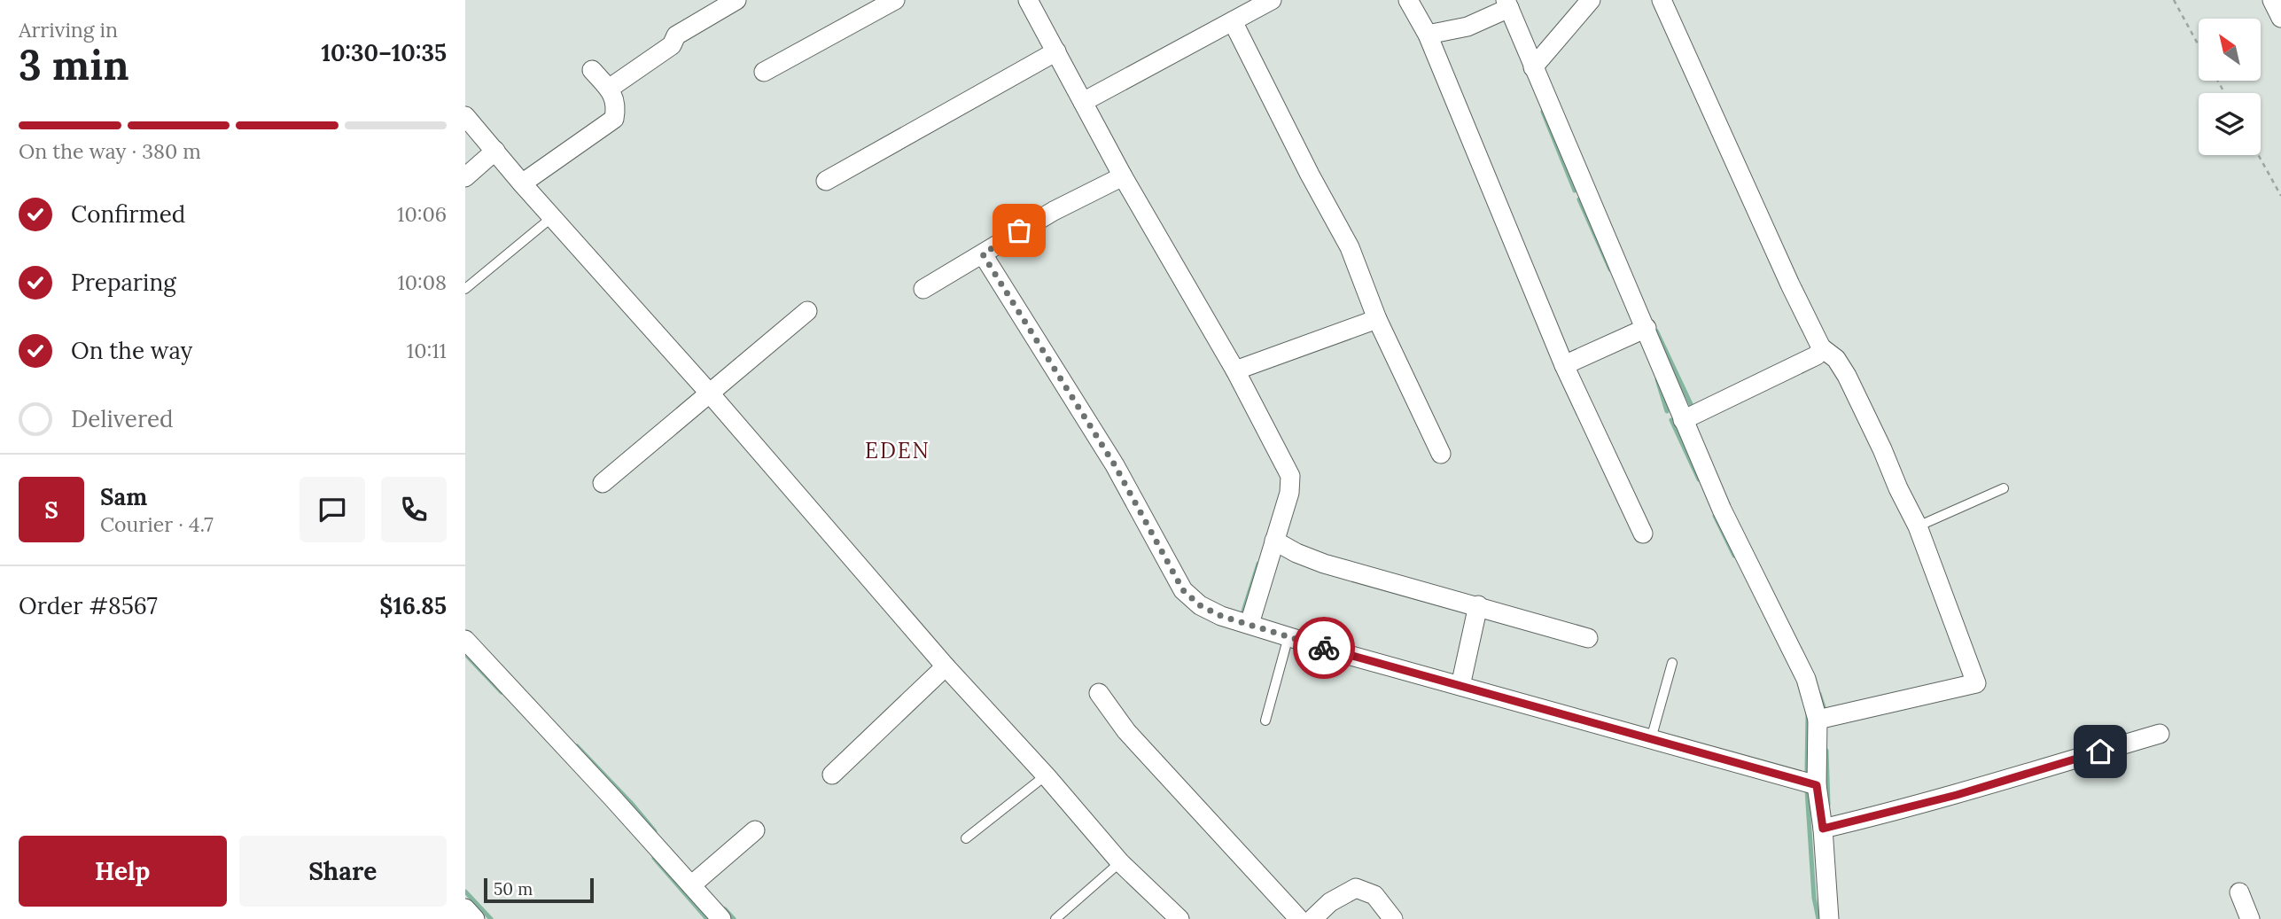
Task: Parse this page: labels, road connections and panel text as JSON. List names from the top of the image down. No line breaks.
{"districts":["EDEN"],"scale_bar":"50 m","north":"top left","page":{"heading":["3 min","Arriving in","10:30–10:35"],"panel":["Sam","Courier · 4.7","Order #8567","$16.85"],"bar":"On the way · 380 m","list":[["Confirmed","10:06"],["Preparing","10:08"],["On the way","10:11"],"Delivered"],"round":"S","buttons":["Help","Share"],"scale":"50 m"}}
